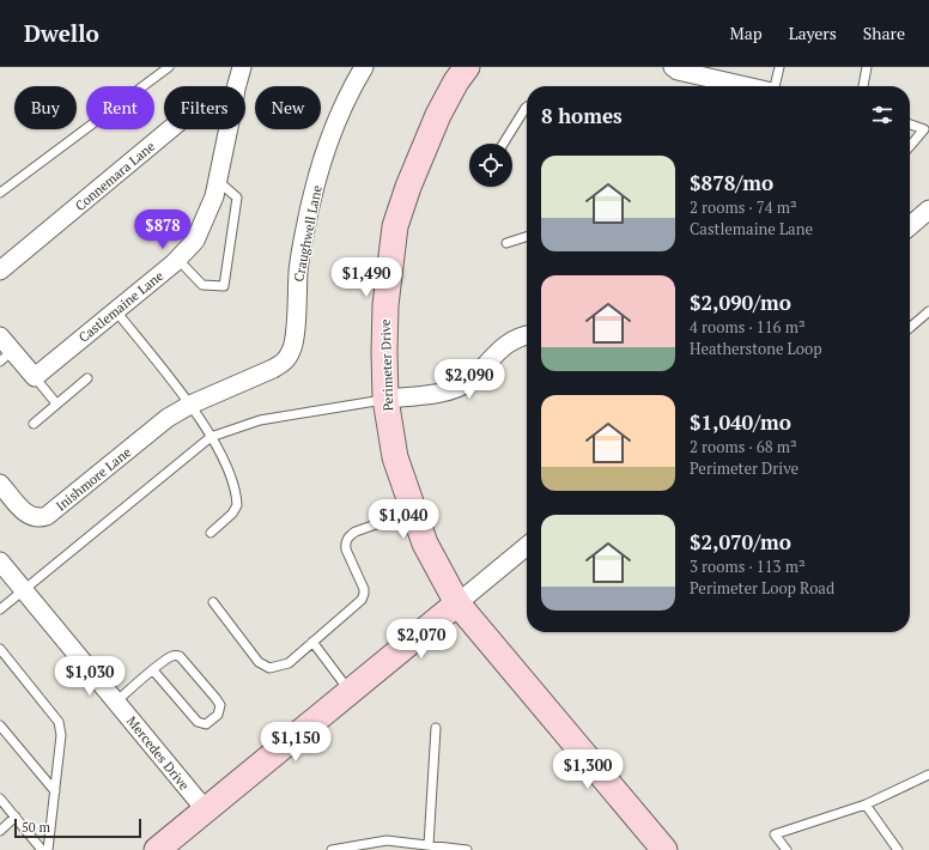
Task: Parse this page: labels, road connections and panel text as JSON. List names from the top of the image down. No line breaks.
{"streets":{"main road":["Perimeter Drive"],"street":["Connemara Lane","Craughwell Lane","Castlemaine Lane","Inishmore Lane","Mercedes Drive"]},"crossings":[["Craughwell Lane","Inishmore Lane"]],"scale_bar":"50 m","page":{"header":"Dwello","nav":["Map","Layers","Share"],"chip":["Buy","Rent","Filters","New"],"heading":"8 homes","list":[{"name":"$878/mo","note":"2 rooms · 74 m² · Castlemaine Lane"},{"name":"$2,090/mo","note":"4 rooms · 116 m² · Heatherstone Loop"},{"name":"$1,040/mo","note":"2 rooms · 68 m² · Perimeter Drive"},{"name":"$2,070/mo","note":"3 rooms · 113 m² · Perimeter Loop Road"}],"price":["$878","$1,490","$2,090","$1,040","$2,070","$1,030","$1,150","$1,300"],"scale":"50 m"}}
